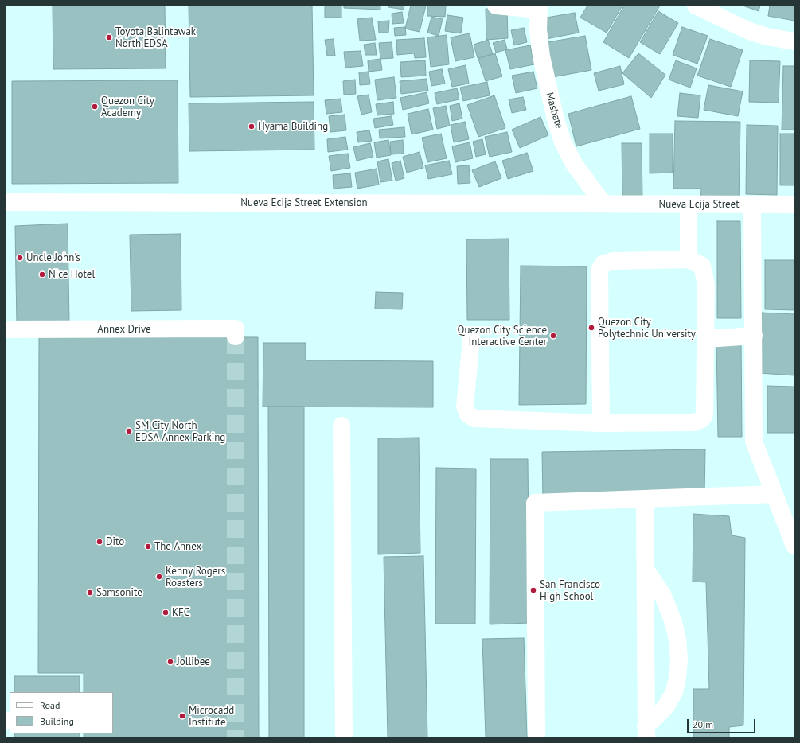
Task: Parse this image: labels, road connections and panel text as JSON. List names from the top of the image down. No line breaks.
{"streets":{"street":["Masbate","Nueva Ecija Street Extension","Nueva Ecija Street","Annex Drive"]},"crossings":[["Masbate","Nueva Ecija Street Extension"],["Masbate","Nueva Ecija Street"],["Nueva Ecija Street Extension","Nueva Ecija Street"]],"places":["Toyota Balintawak North EDSA","Quezon City Academy","Hyama Building","Uncle John's","Nice Hotel","Quezon City Polytechnic University","Quezon City Science Interactive Center","SM City North EDSA Annex Parking","Dito","The Annex","Kenny Rogers Roasters","San Francisco High School","Samsonite","KFC","Jollibee","Microcadd Institute"],"legend":["Road","Building"],"scale_bar":"20 m"}
